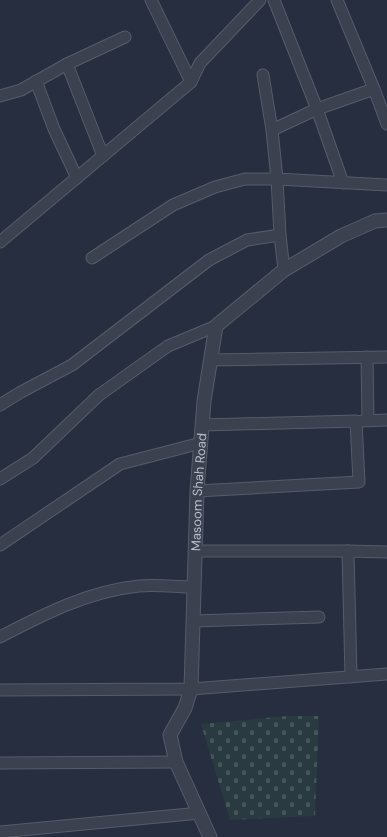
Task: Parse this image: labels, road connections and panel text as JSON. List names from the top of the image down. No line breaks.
{"streets":{"street":["Masoom Shah Road"]}}
